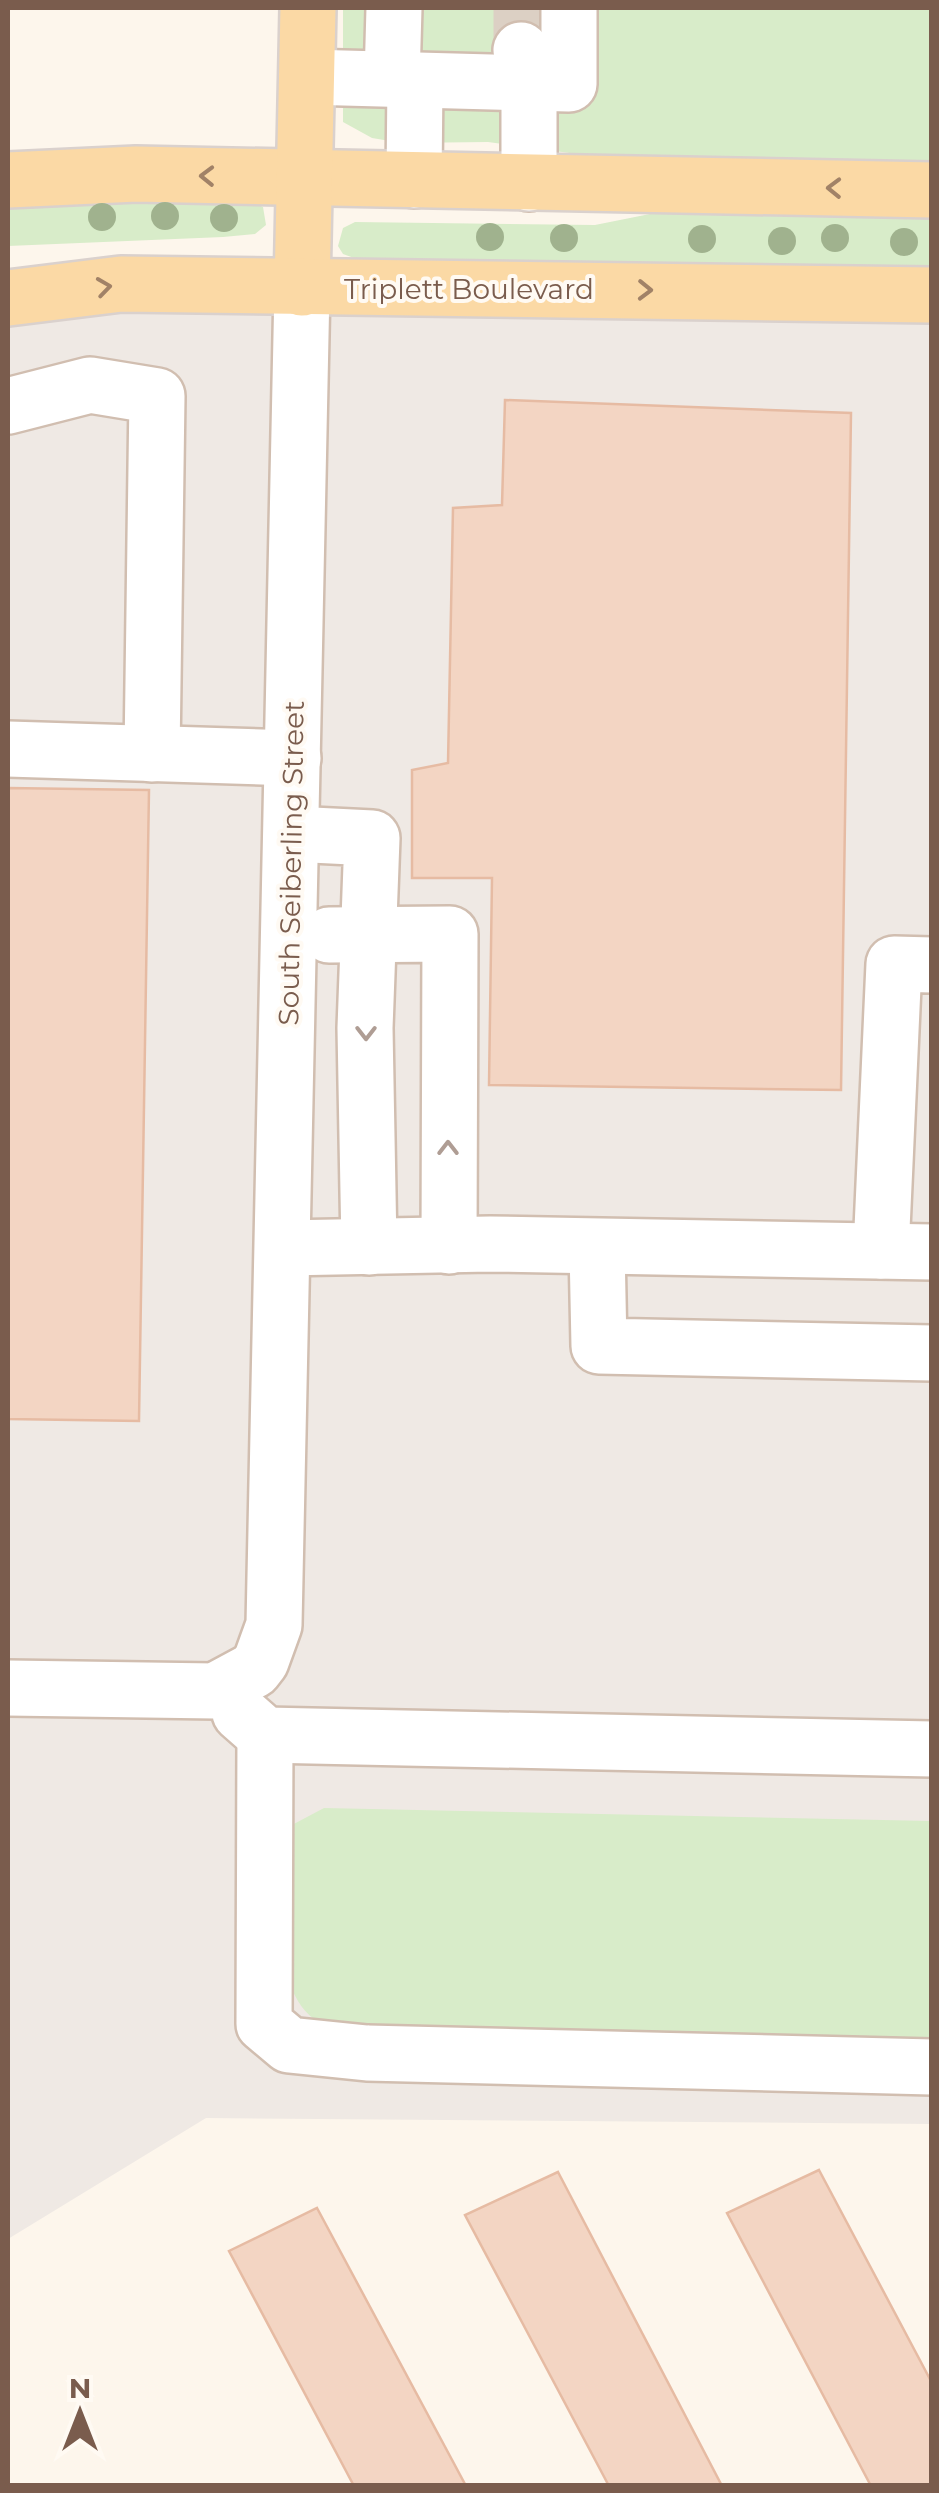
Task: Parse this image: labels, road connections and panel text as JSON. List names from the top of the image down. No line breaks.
{"streets":{"main road":["Triplett Boulevard","South Seiberling Street"]},"crossings":[["Triplett Boulevard","South Seiberling Street"]],"north":"top"}
